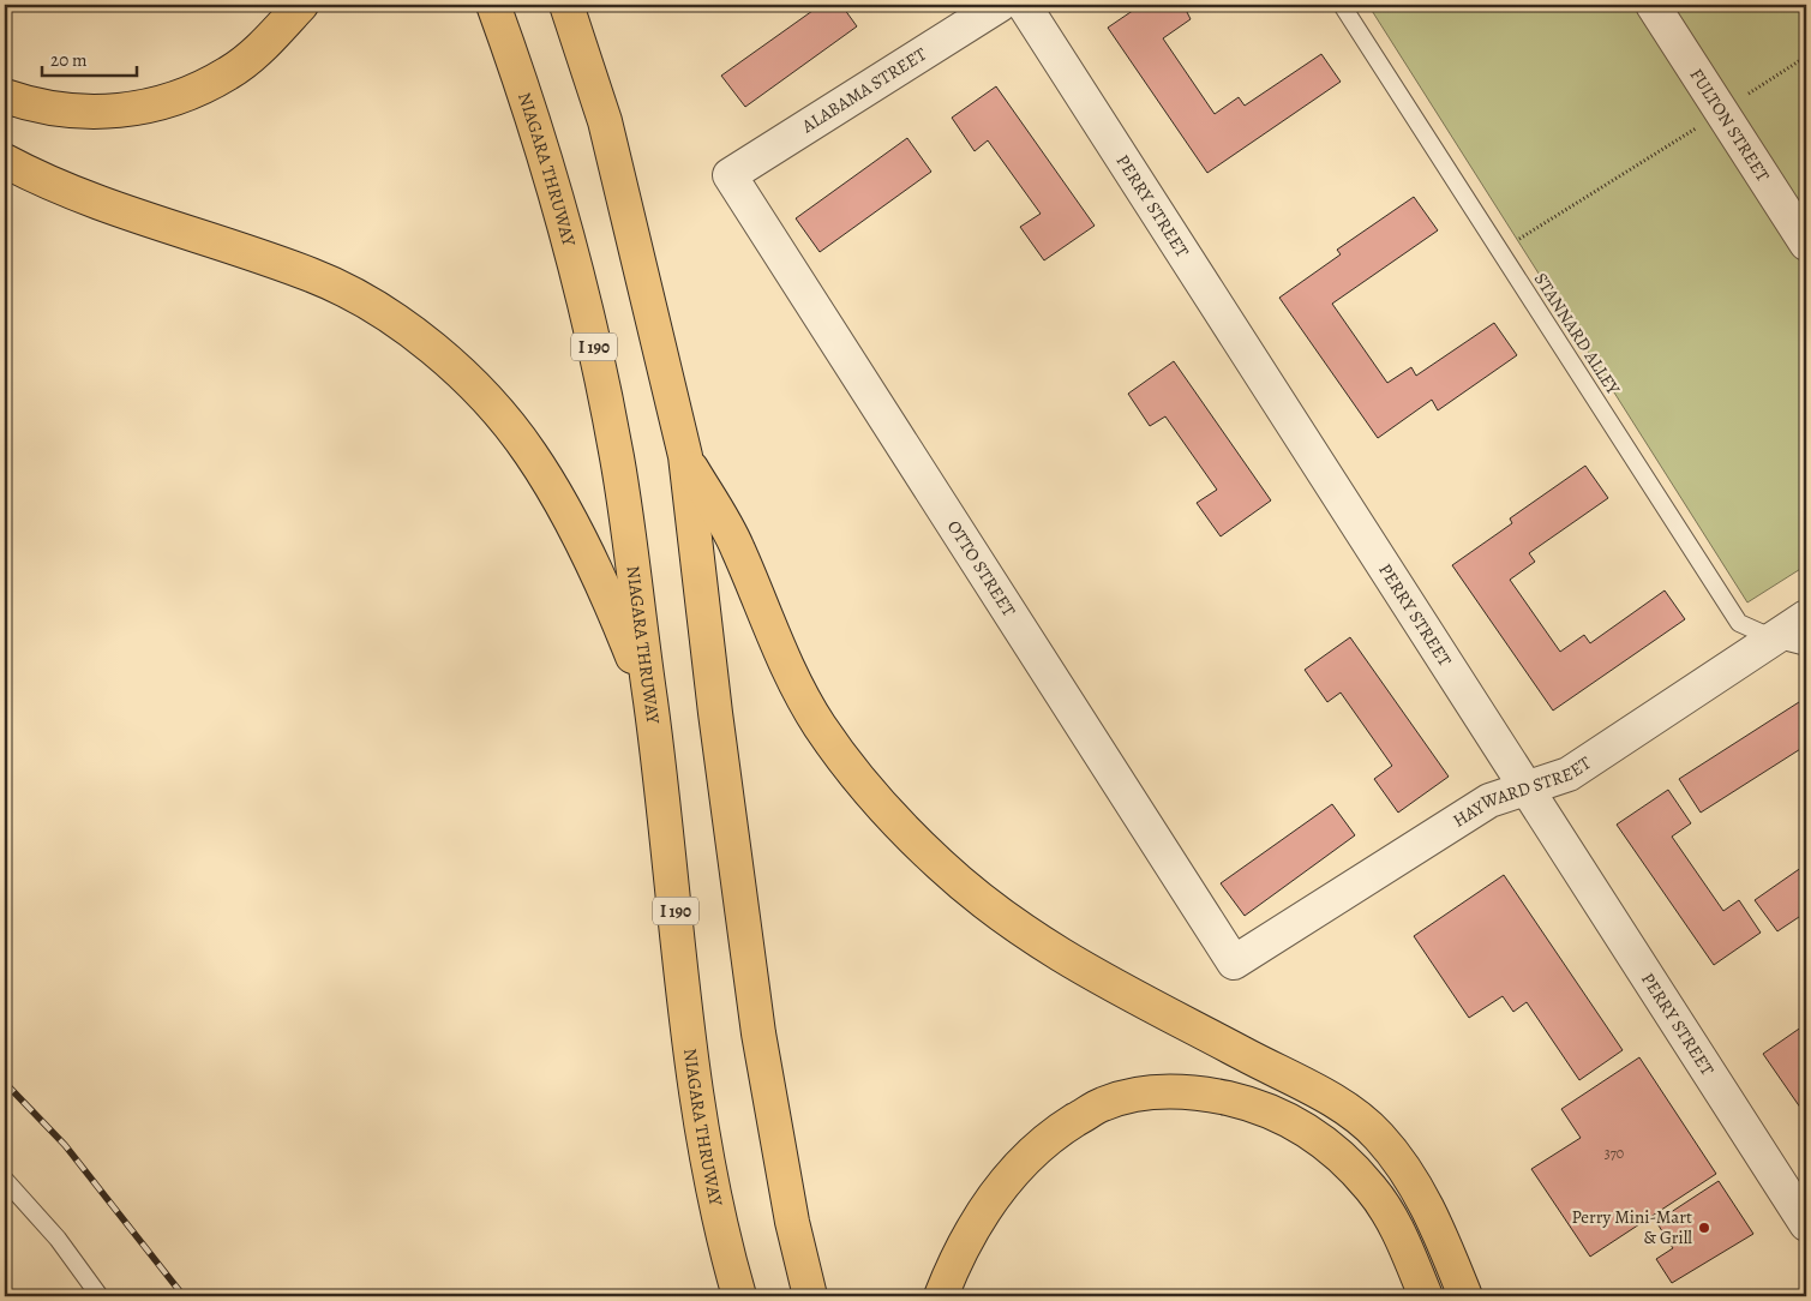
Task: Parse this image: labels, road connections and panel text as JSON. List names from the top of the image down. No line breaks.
{"streets":{"highway":["NIAGARA THRUWAY","I 190"],"street":["ALABAMA STREET","FULTON STREET","PERRY STREET","OTTO STREET","HAYWARD STREET"],"lane":["STANNARD ALLEY"]},"crossings":[["ALABAMA STREET","OTTO STREET"],["PERRY STREET","HAYWARD STREET"],["STANNARD ALLEY","HAYWARD STREET"],["OTTO STREET","HAYWARD STREET"]],"places":["Perry Mini-Mart & Grill"],"house_numbers":["370"],"scale_bar":"20 m"}
